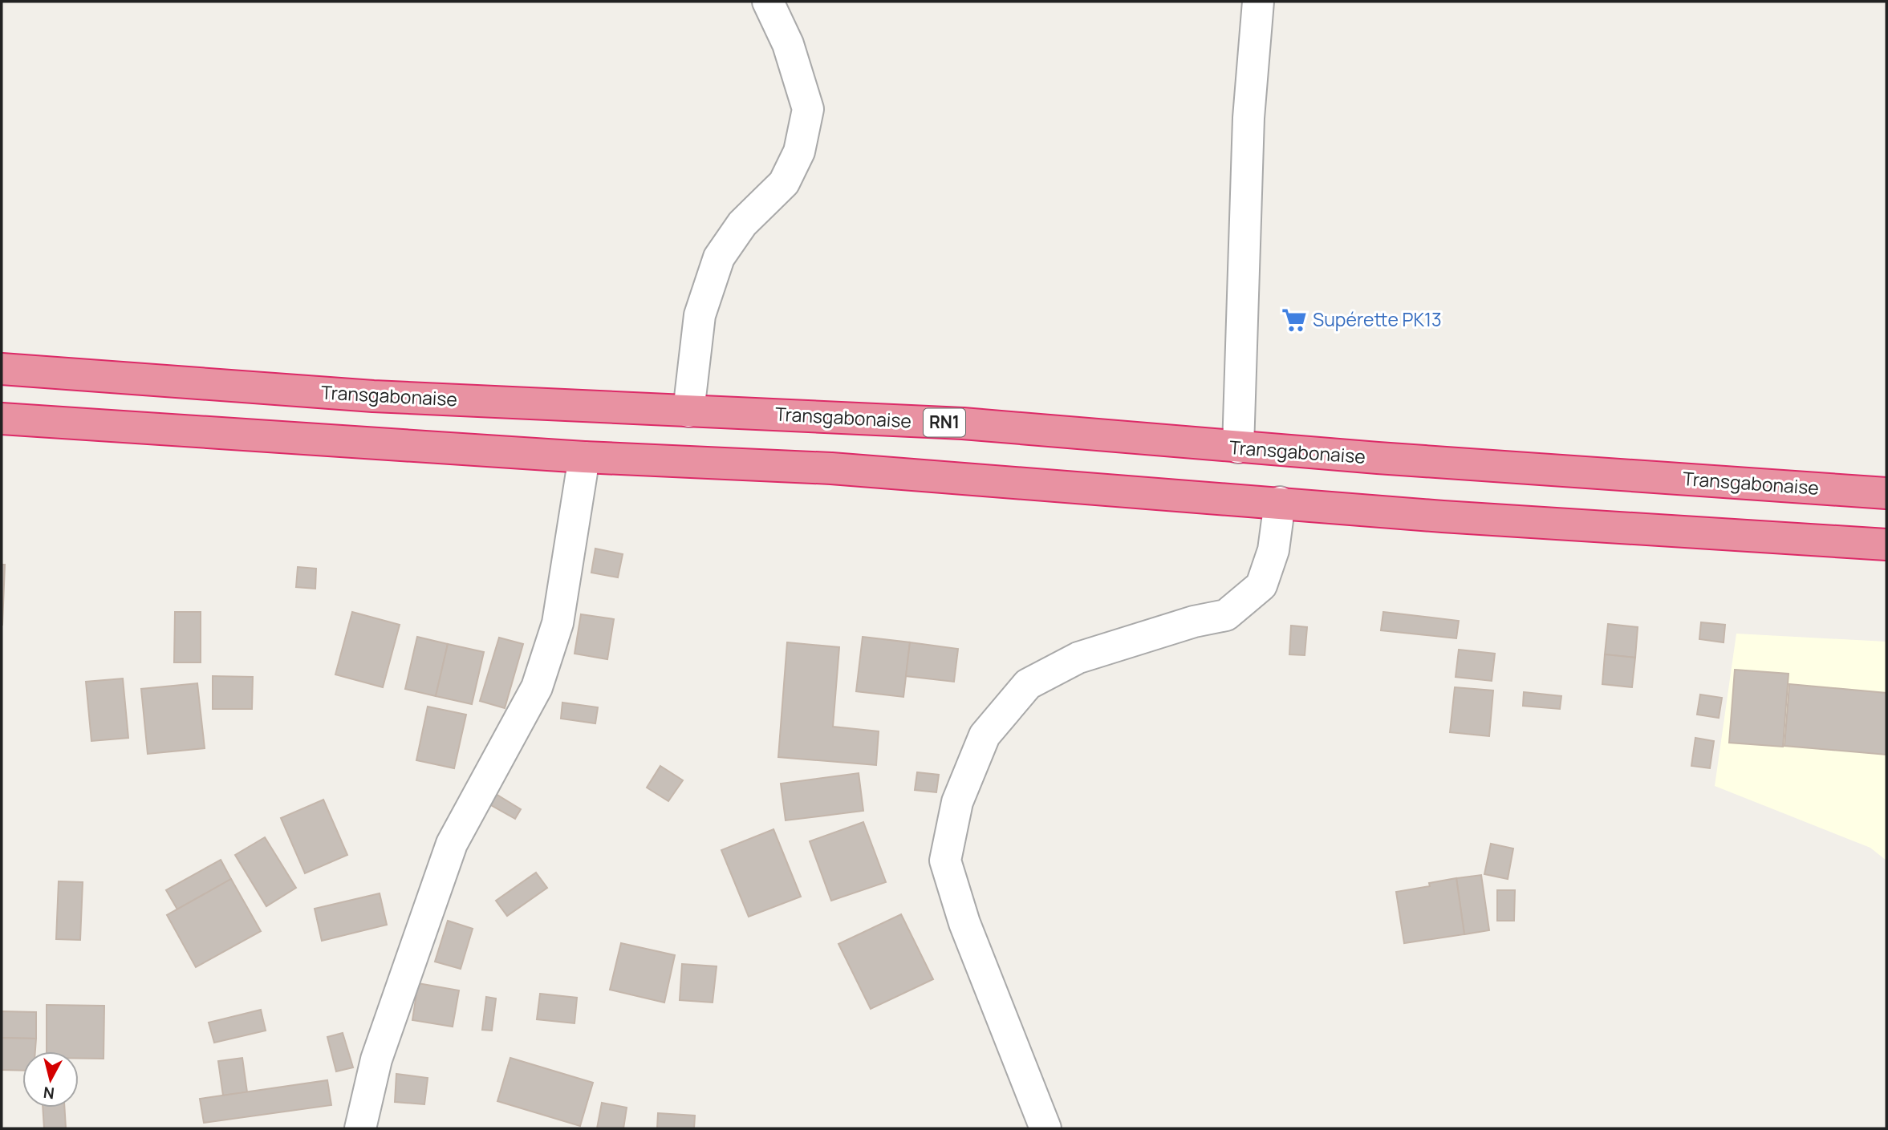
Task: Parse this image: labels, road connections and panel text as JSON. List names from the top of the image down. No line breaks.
{"streets":{"highway":["Transgabonaise","RN1"]},"places":{"supermarket":["Supérette PK13"]},"north":"bottom"}
